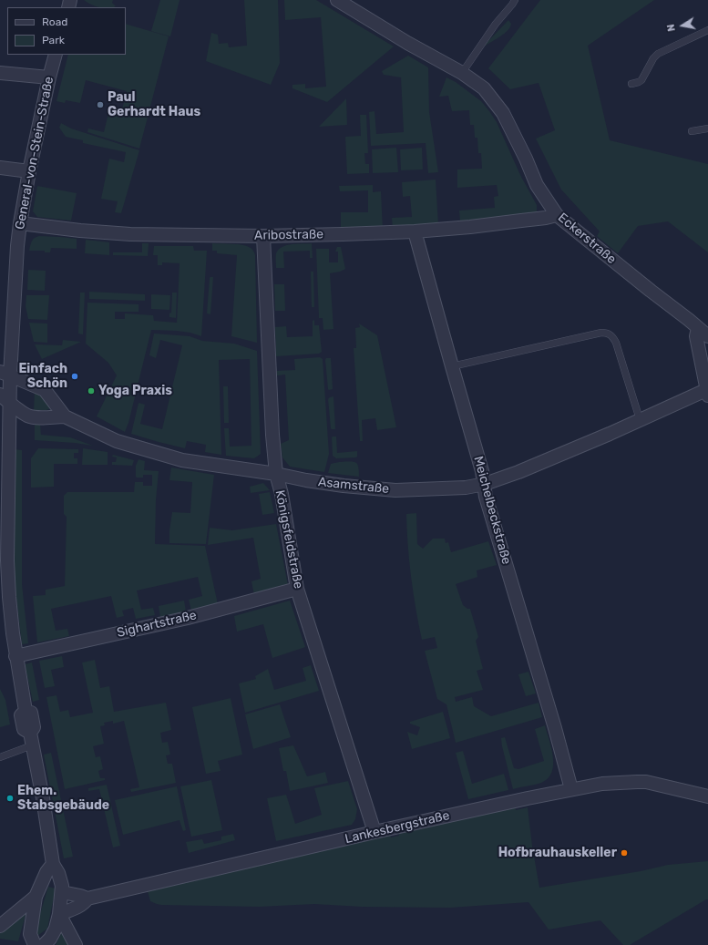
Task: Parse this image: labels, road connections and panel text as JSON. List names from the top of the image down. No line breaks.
{"streets":{"street":["General-von-Stein-Straße","Aribostraße","Eckerstraße","Asamstraße","Meichelbeckstraße","Königsfeldstraße","Sighartstraße","Lankesbergstraße"]},"crossings":[["General-von-Stein-Straße","Aribostraße"],["General-von-Stein-Straße","Asamstraße"],["General-von-Stein-Straße","Sighartstraße"],["General-von-Stein-Straße","Lankesbergstraße"],["Aribostraße","Eckerstraße"],["Aribostraße","Meichelbeckstraße"],["Aribostraße","Königsfeldstraße"],["Eckerstraße","Asamstraße"],["Asamstraße","Meichelbeckstraße"],["Asamstraße","Königsfeldstraße"],["Meichelbeckstraße","Lankesbergstraße"],["Königsfeldstraße","Sighartstraße"],["Königsfeldstraße","Lankesbergstraße"]],"places":["Paul Gerhardt Haus","Einfach Schön","Yoga Praxis","Ehem. Stabsgebäude","Hofbrauhauskeller"],"legend":["Road","Park"],"north":"left"}
